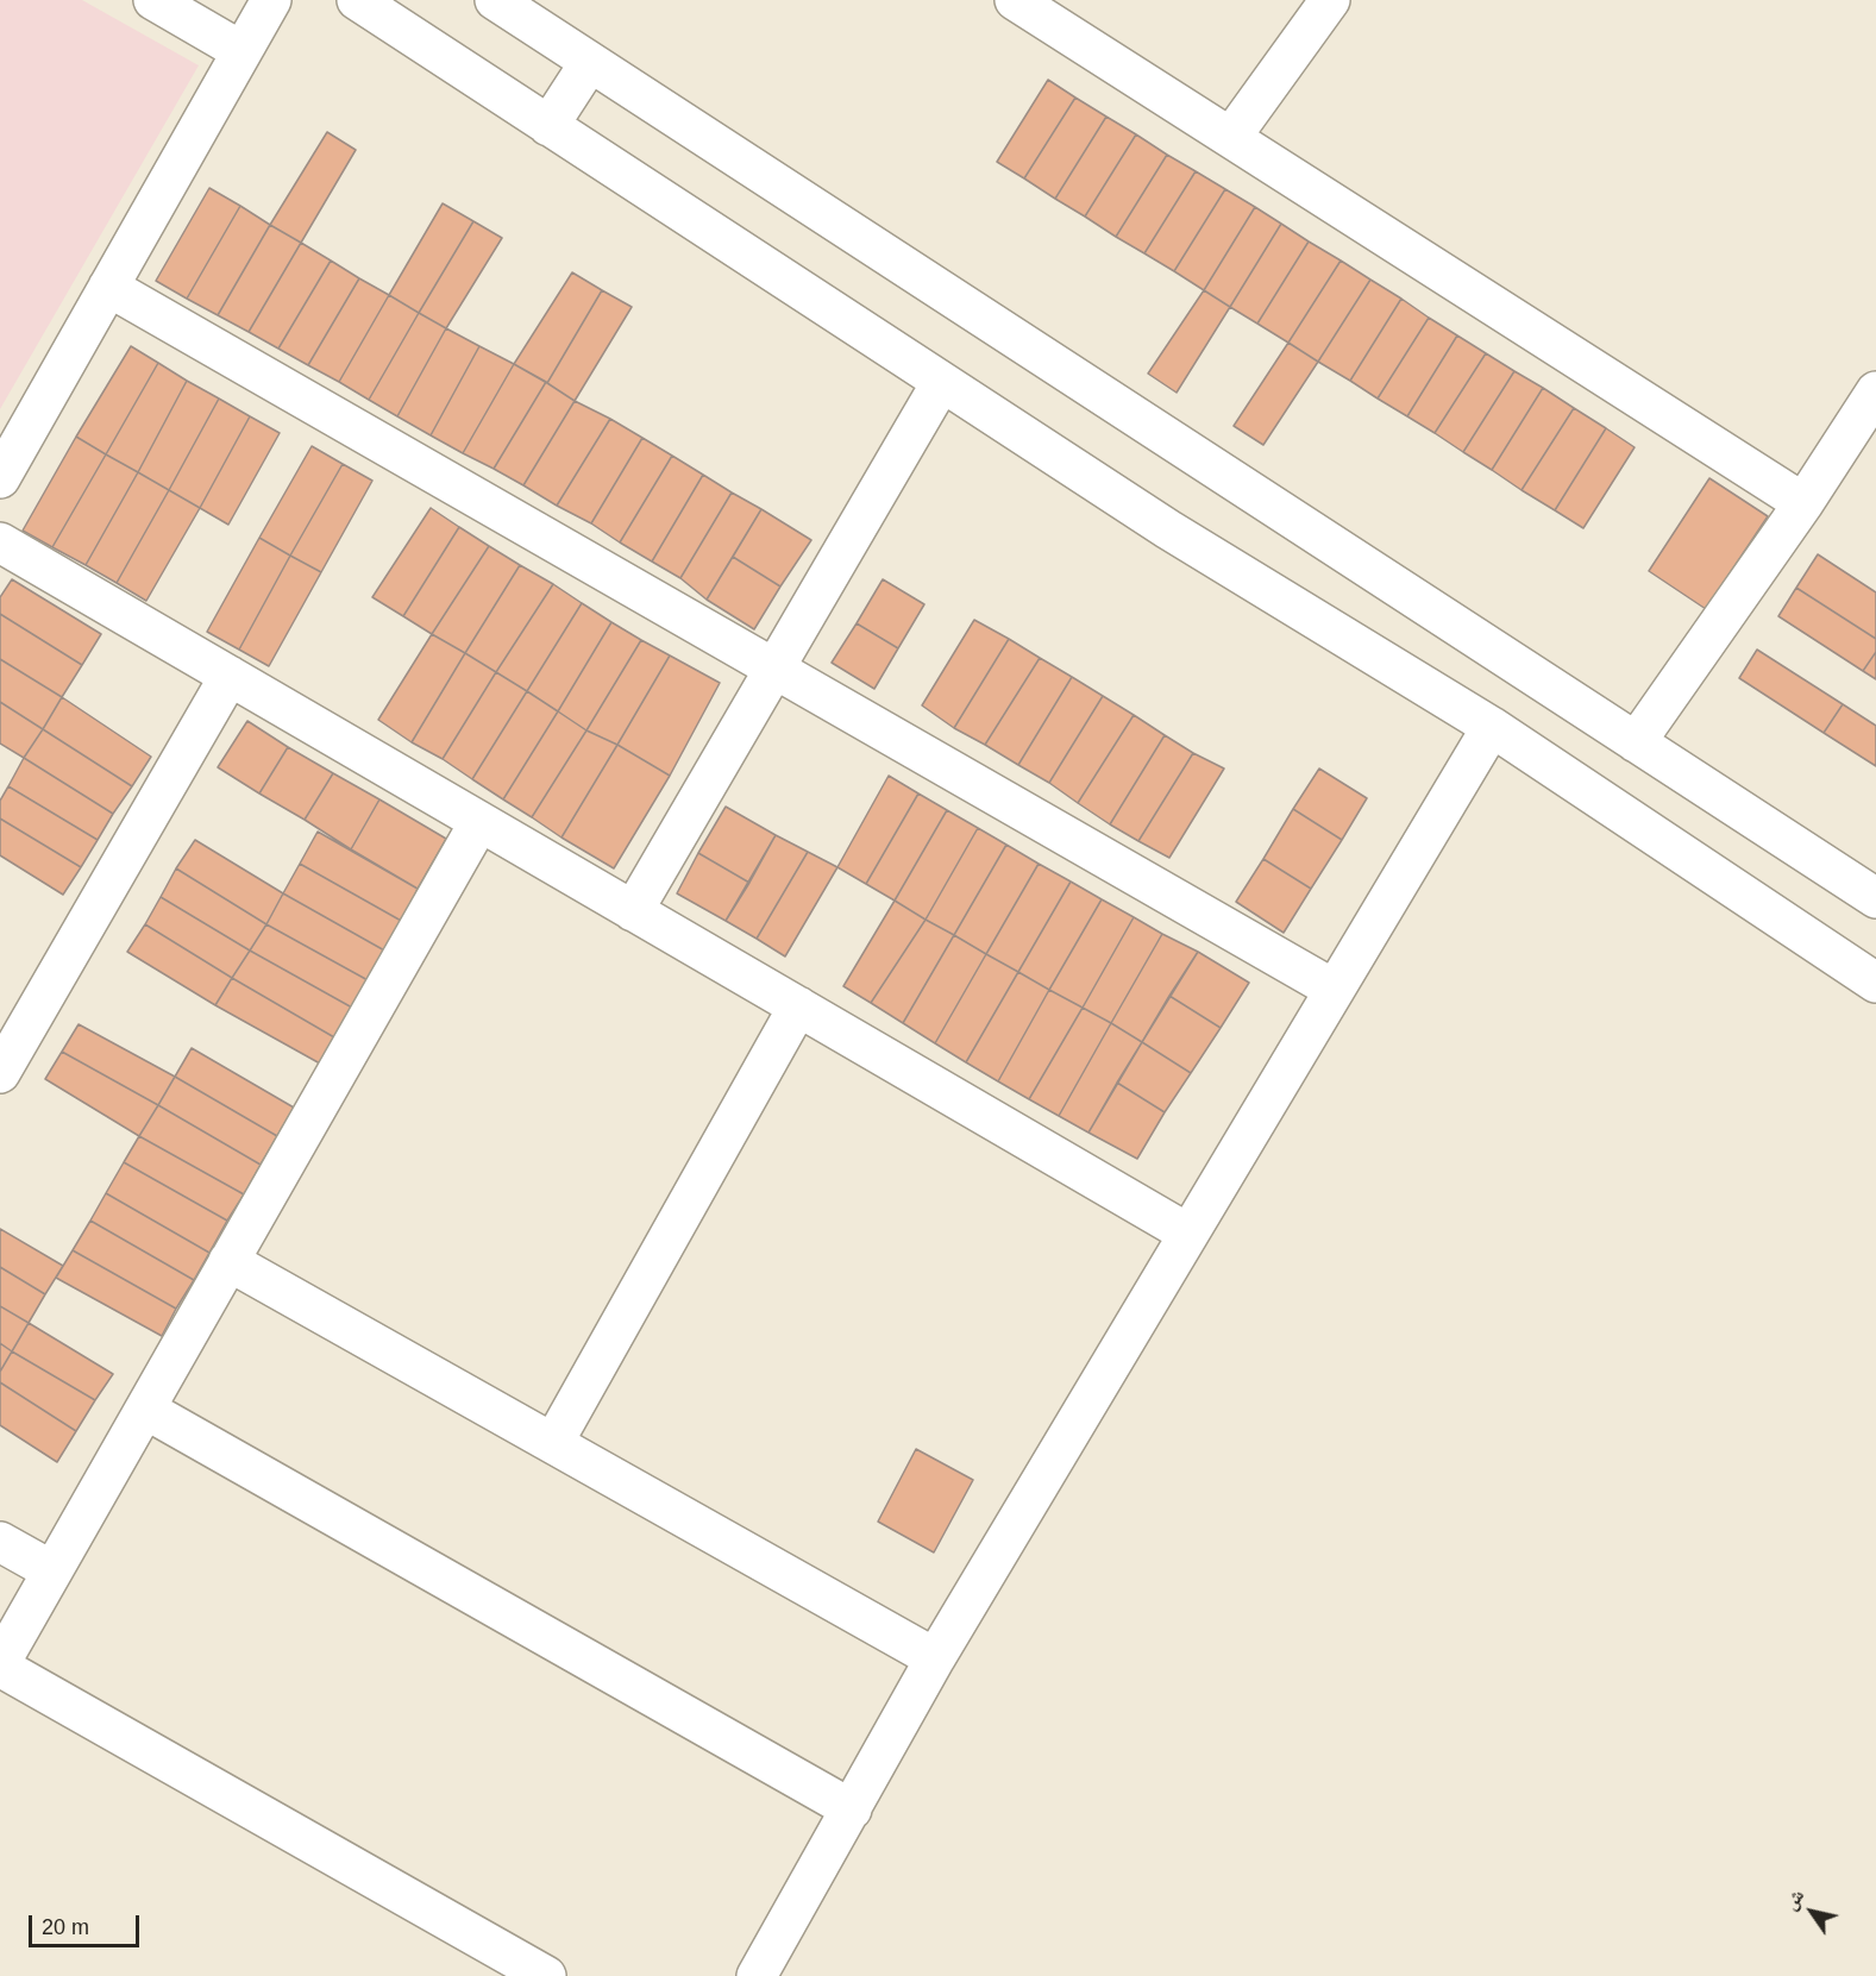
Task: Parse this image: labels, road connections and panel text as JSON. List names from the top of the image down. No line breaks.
{"scale_bar":"20 m","north":"top left"}
